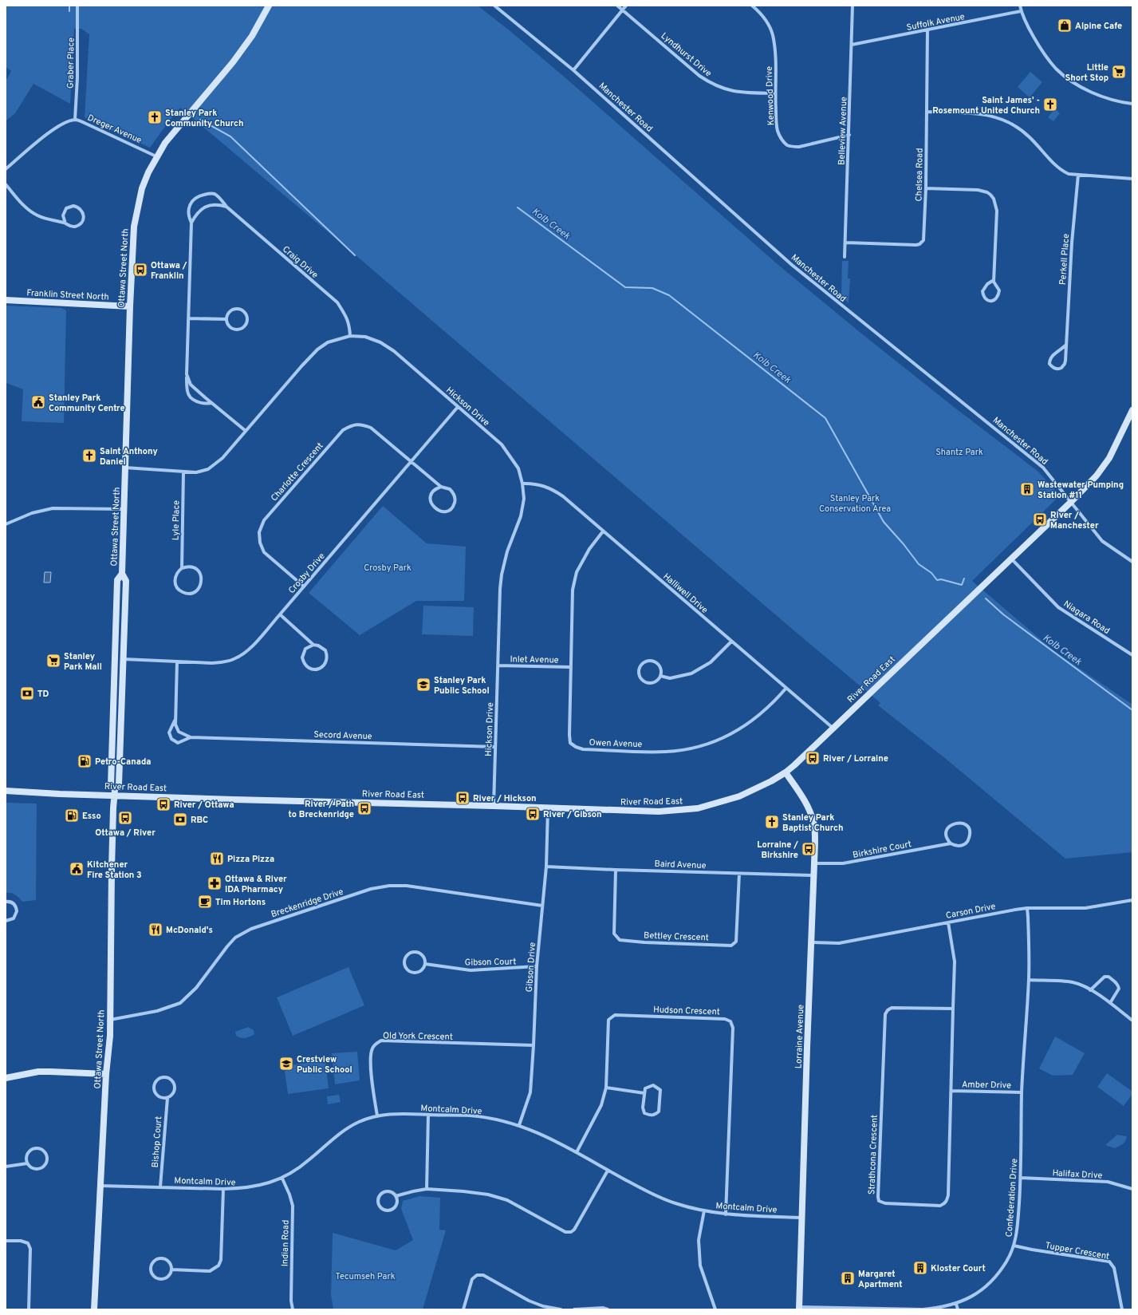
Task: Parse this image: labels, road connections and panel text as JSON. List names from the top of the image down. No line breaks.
{"streets":{"street":["Suffolk Avenue","Lyndhurst Drive","Graber Place","Kenwood Drive","Manchester Road","Dreger Avenue","Belleview Avenue","Chelsea Road","Perkell Place","Craig Drive","Ottawa Street North","Franklin Street North","Hickson Drive","Charlotte Crescent","Lyle Place","Crosby Drive","Halliwell Drive","Niagara Road","Inlet Avenue","River Road East","Secord Avenue","Owen Avenue","Birkshire Court","Baird Avenue","Breckenridge Drive","Carson Drive","Bettley Crescent","Gibson Court","Gibson Drive","Hudson Crescent","Old York Crescent","Lorraine Avenue","Amber Drive","Montcalm Drive","Bishop Court","Strathcona Crescent","Halifax Drive","Confederation Drive","Indian Road","Tupper Crescent"]},"crossings":[["Suffolk Avenue","Belleview Avenue"],["Suffolk Avenue","Chelsea Road"],["Lyndhurst Drive","Kenwood Drive"],["Graber Place","Dreger Avenue"],["Kenwood Drive","Belleview Avenue"],["Manchester Road","River Road East"],["Dreger Avenue","Ottawa Street North"],["Belleview Avenue","Chelsea Road"],["Craig Drive","Hickson Drive"],["Ottawa Street North","Franklin Street North"],["Ottawa Street North","Hickson Drive"],["Ottawa Street North","Crosby Drive"],["Ottawa Street North","River Road East"],["Ottawa Street North","Breckenridge Drive"],["Ottawa Street North","Montcalm Drive"],["Hickson Drive","Lyle Place"],["Hickson Drive","Crosby Drive"],["Hickson Drive","Halliwell Drive"],["Hickson Drive","Inlet Avenue"],["Hickson Drive","River Road East"],["Hickson Drive","Secord Avenue"],["Charlotte Crescent","Crosby Drive"],["Crosby Drive","Secord Avenue"],["Halliwell Drive","River Road East"],["Halliwell Drive","Owen Avenue"],["Niagara Road","River Road East"],["Inlet Avenue","Owen Avenue"],["River Road East","Gibson Drive"],["River Road East","Lorraine Avenue"],["Birkshire Court","Lorraine Avenue"],["Baird Avenue","Bettley Crescent"],["Baird Avenue","Gibson Drive"],["Baird Avenue","Lorraine Avenue"],["Breckenridge Drive","Gibson Drive"],["Carson Drive","Lorraine Avenue"],["Carson Drive","Strathcona Crescent"],["Carson Drive","Confederation Drive"],["Gibson Court","Gibson Drive"],["Gibson Drive","Old York Crescent"],["Gibson Drive","Montcalm Drive"],["Hudson Crescent","Montcalm Drive"],["Old York Crescent","Montcalm Drive"],["Lorraine Avenue","Montcalm Drive"],["Lorraine Avenue","Confederation Drive"],["Amber Drive","Strathcona Crescent"],["Amber Drive","Confederation Drive"],["Montcalm Drive","Bishop Court"],["Montcalm Drive","Indian Road"],["Halifax Drive","Confederation Drive"],["Confederation Drive","Tupper Crescent"]],"water":["Kolb Creek"],"parks":["Shantz Park","Stanley Park Conservation Area","Crosby Park","Tecumseh Park"],"places":{"shop":["Alpine Cafe"],"supermarket":["Little Short Stop","Stanley Park Mall"],"church":["Saint James' - Rosemount United Church","Stanley Park Community Church","Saint Anthony Daniel","Stanley Park Baptist Church"],"bus stop":["Ottawa / Franklin","River / Manchester","River / Lorraine","River / Hickson","River / Ottawa","River / Path to Breckenridge","River / Gibson","Ottawa / River","Lorraine / Birkshire"],"public building":["Stanley Park Community Centre","Kitchener Fire Station 3"],"building":["Wastewater Pumping Station #11","Kloster Court","Margaret Apartment"],"school or university":["Stanley Park Public School","Crestview Public School"],"bank":["TD","RBC"],"fuel station":["Petro-Canada","Esso"],"restaurant":["Pizza Pizza","McDonald's"],"pharmacy":["Ottawa & River IDA Pharmacy"],"cafe":["Tim Hortons"]}}
